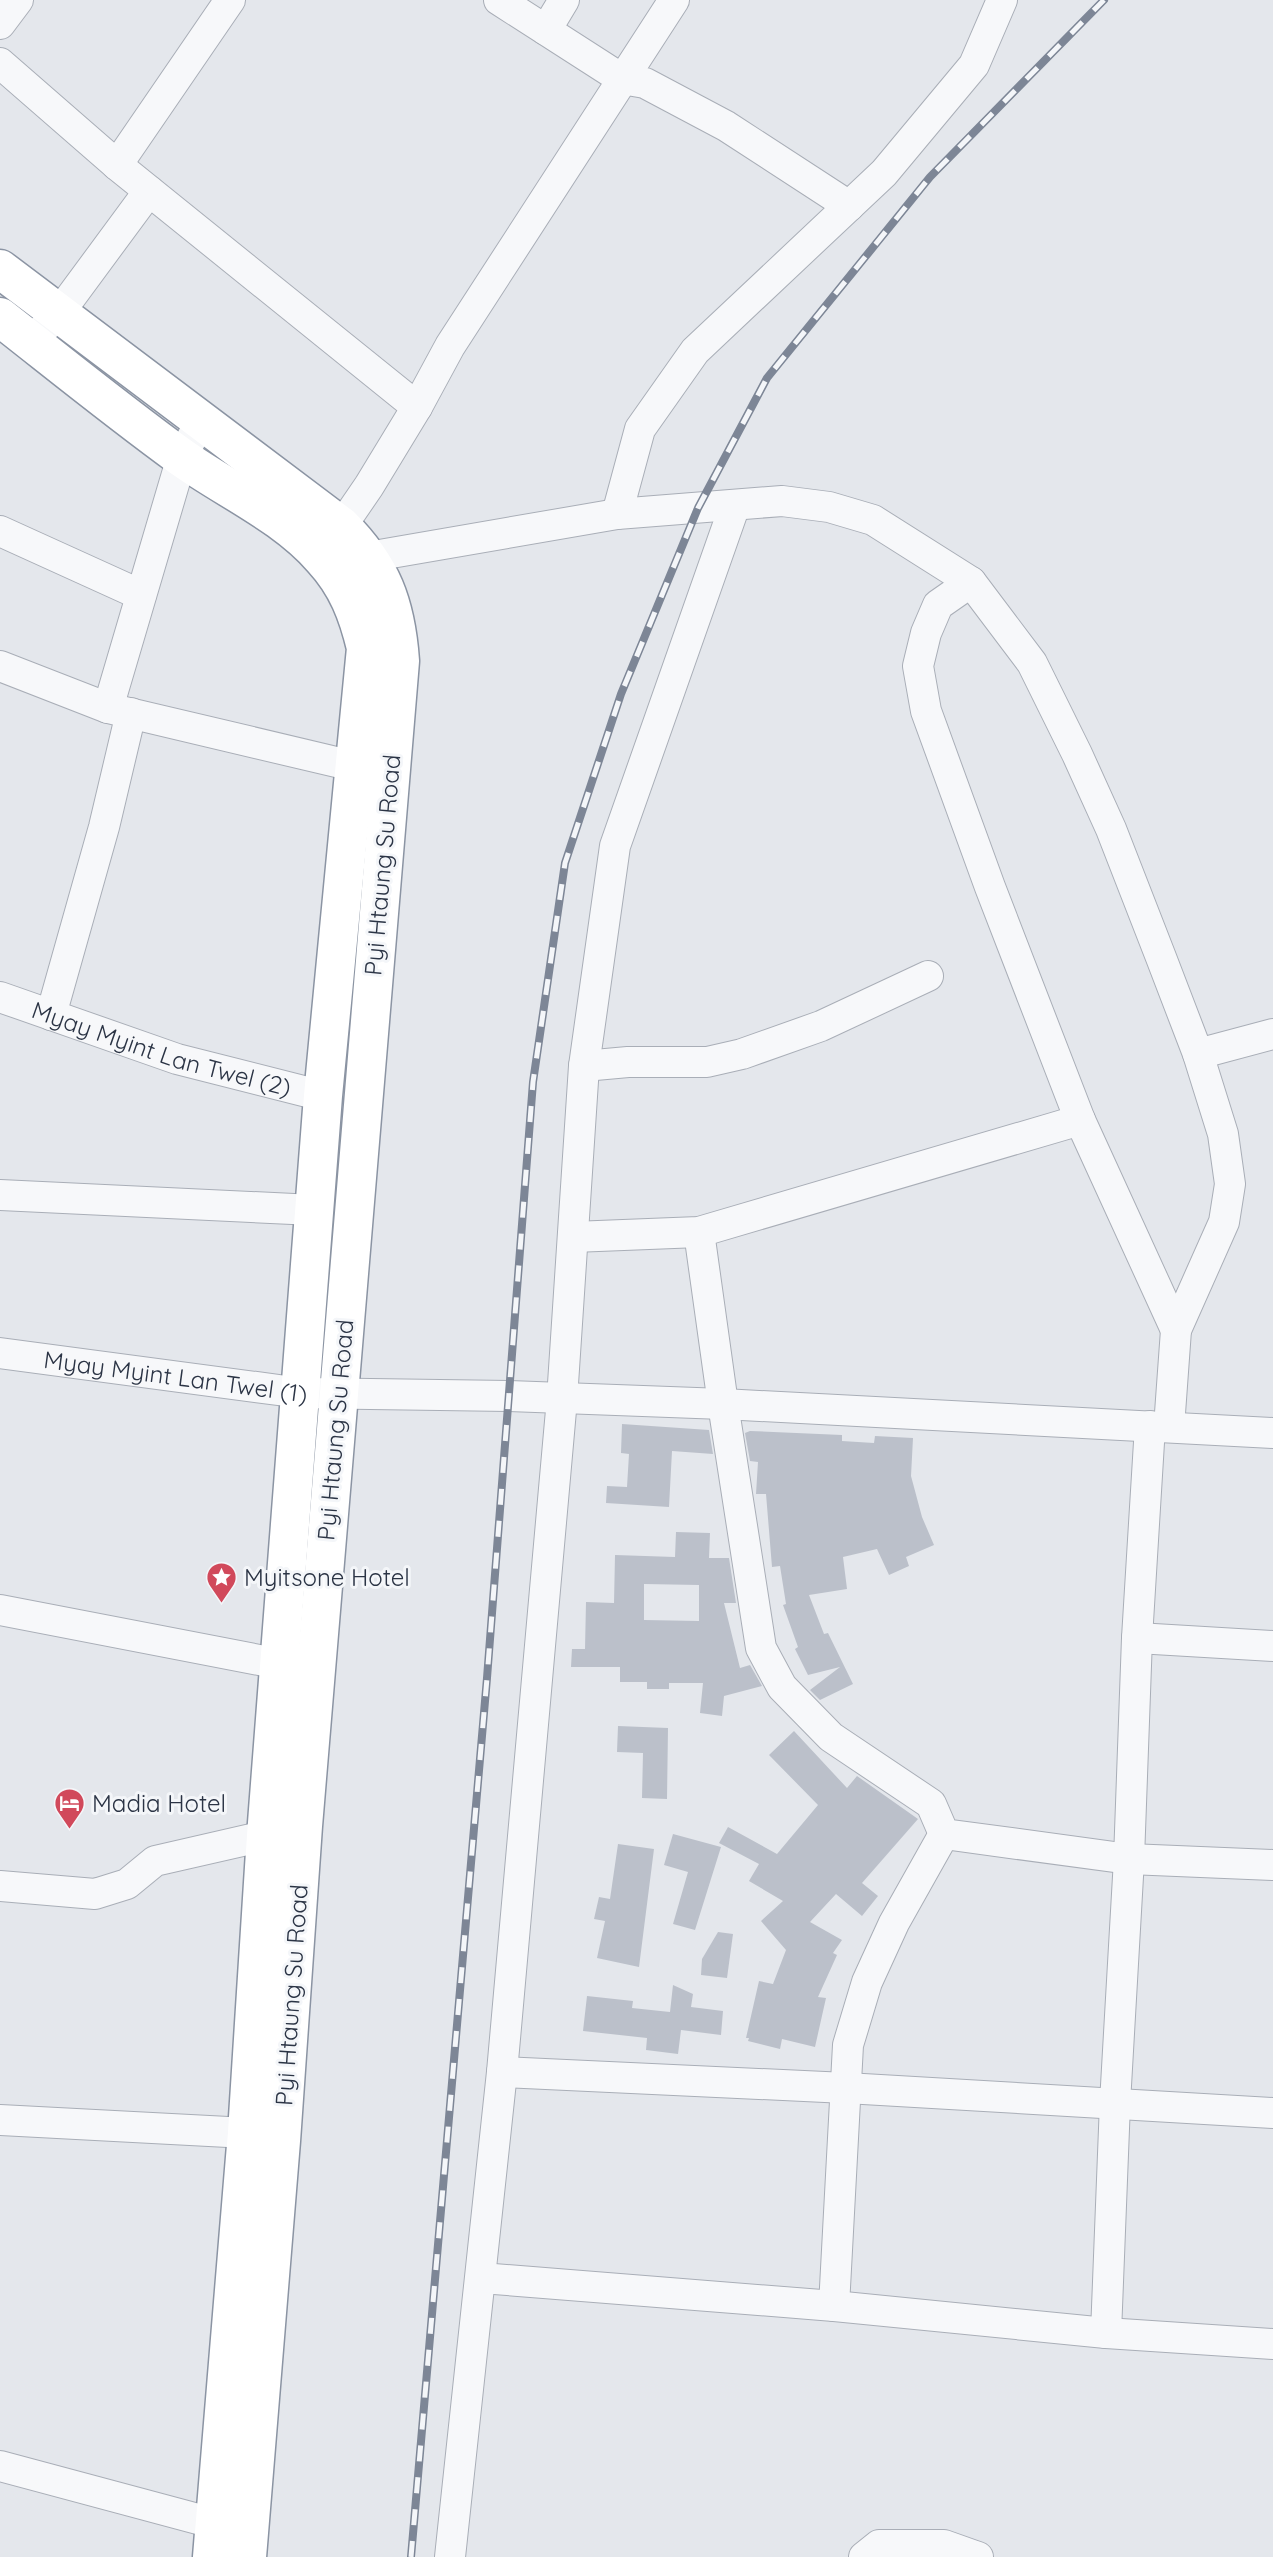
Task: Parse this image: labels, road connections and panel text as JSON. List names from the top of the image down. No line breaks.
{"streets":{"highway":["Pyi Htaung Su Road"],"street":["Myay Myint Lan Twel (2)","Myay Myint Lan Twel (1)"]},"crossings":[["Pyi Htaung Su Road","Myay Myint Lan Twel (2)"],["Pyi Htaung Su Road","Myay Myint Lan Twel (1)"]],"places":{"place":["Myitsone Hotel"],"hotel":["Madia Hotel"]}}
